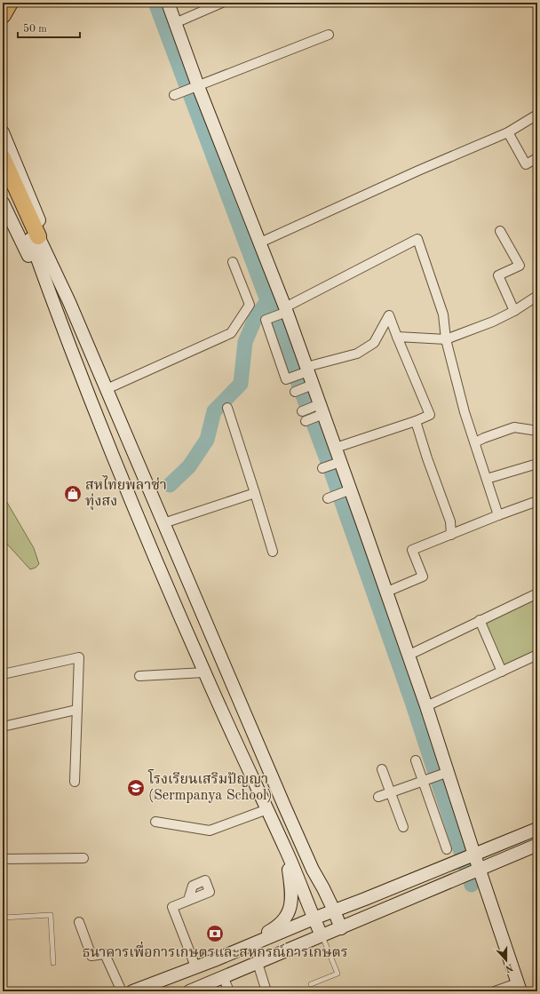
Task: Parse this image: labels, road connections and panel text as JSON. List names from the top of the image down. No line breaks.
{"places":{"shop":["สหไทยพลาซ่า ทุ่งสง"],"school or university":["โรงเรียนเสริมปัญญา (Sermpanya School)"],"bank":["ธนาคารเพื่อการเกษตรและสหกรณ์การเกษตร"]},"scale_bar":"50 m","north":"bottom"}
